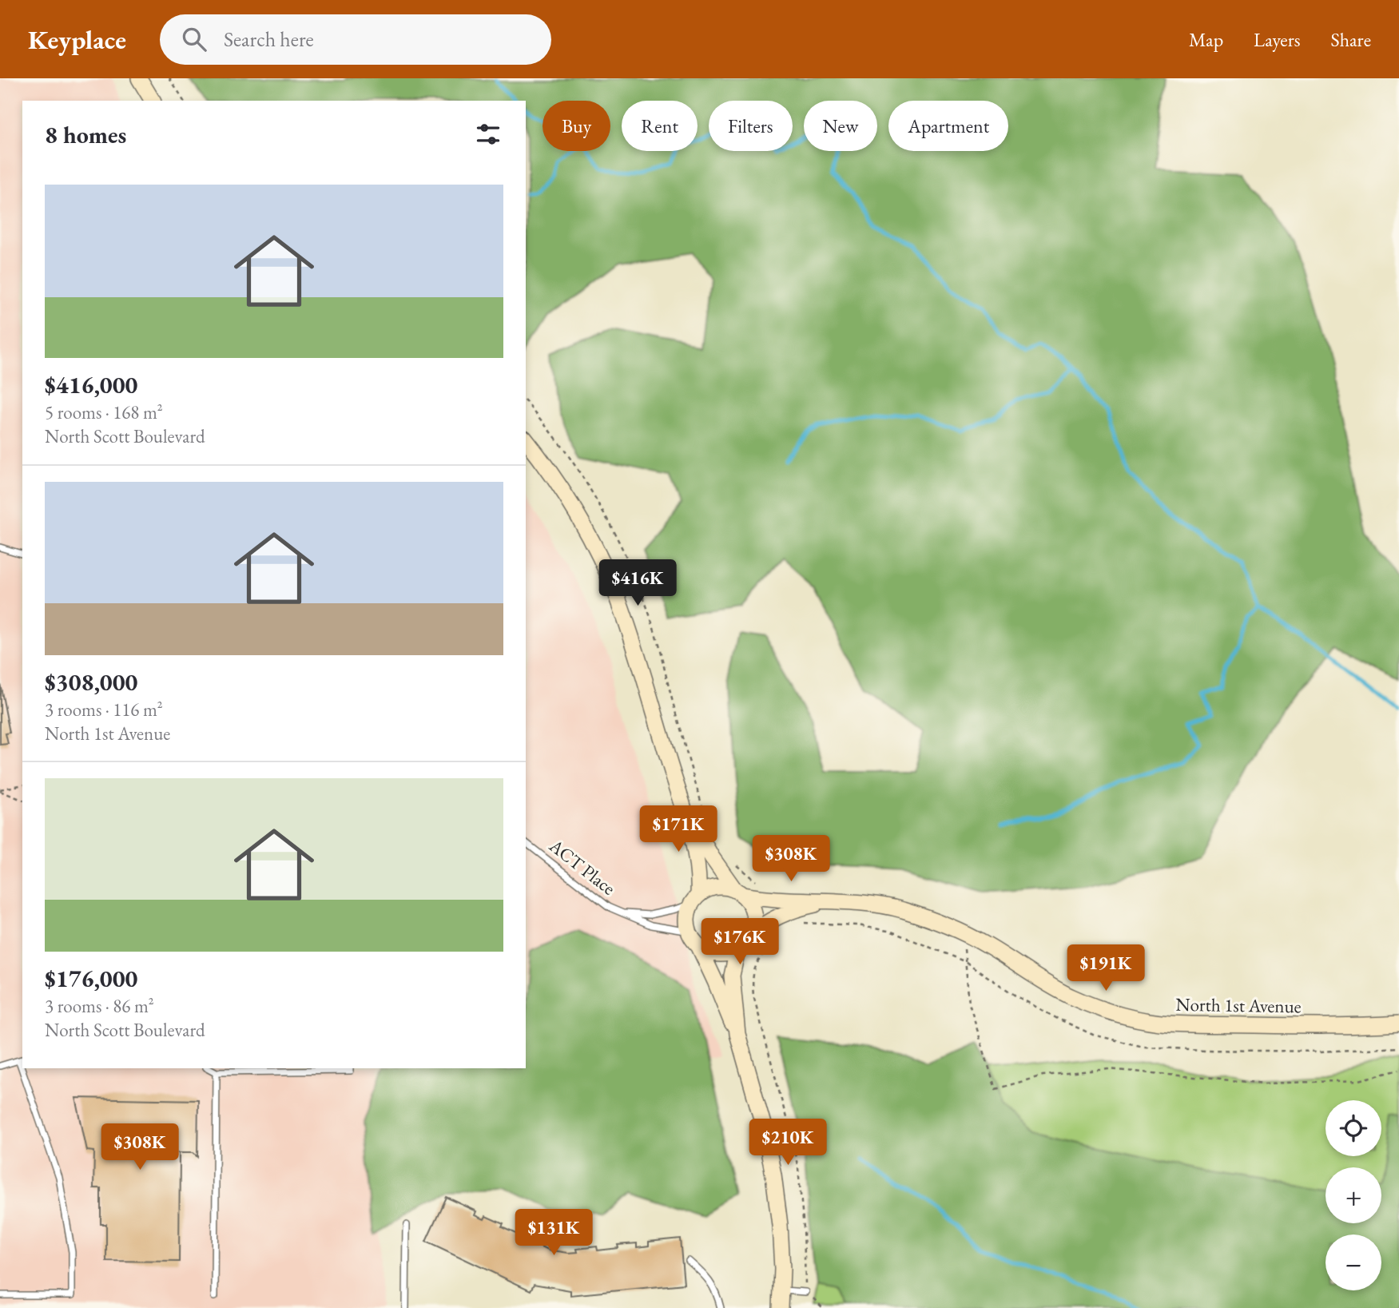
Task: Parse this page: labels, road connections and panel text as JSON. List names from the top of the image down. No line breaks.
{"streets":{"main road":["North 1st Avenue"],"lane":["ACT Place"]},"crossings":[["ACT Place","North 1st Avenue"]],"page":{"header":"Keyplace","search":"Search here","nav":["Map","Layers","Share"],"chip":["Buy","Rent","Filters","New","Apartment"],"heading":"8 homes","list":[{"name":"$416,000","note":"5 rooms · 168 m² · North Scott Boulevard"},{"name":"$308,000","note":"3 rooms · 116 m² · North 1st Avenue"},{"name":"$176,000","note":"3 rooms · 86 m² · North Scott Boulevard"}],"price":["$416K","$171K","$308K","$176K","$191K","$210K","$308K","$131K"],"map_buttons":["+","−"]}}
